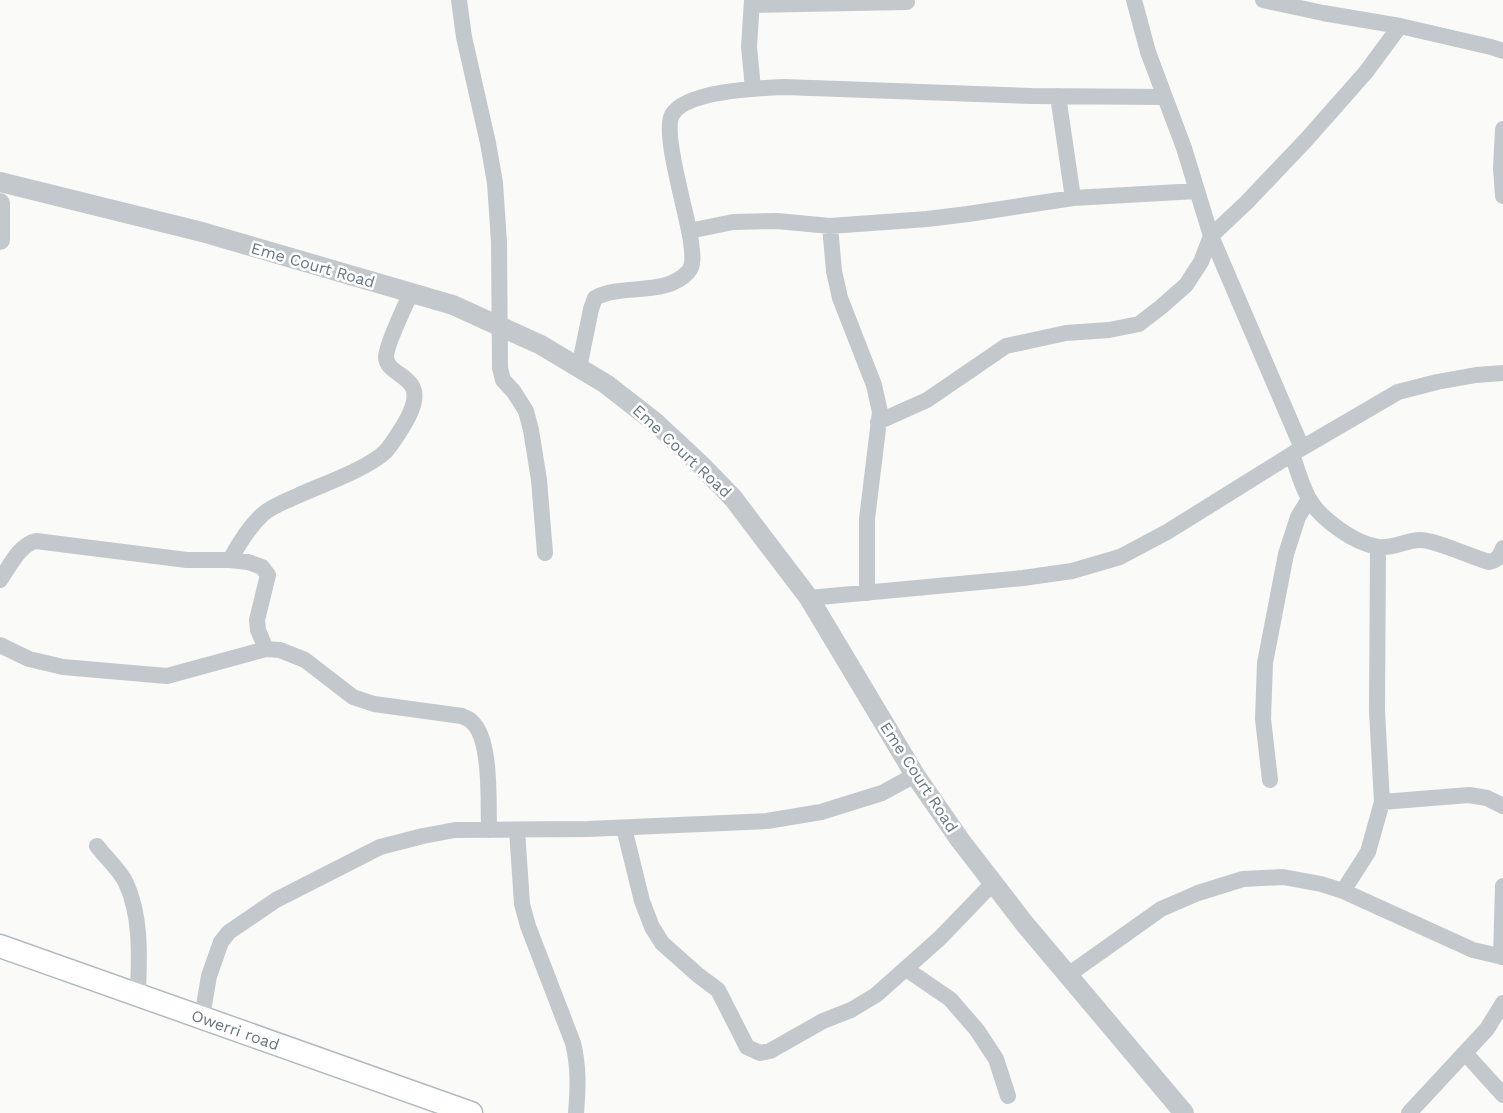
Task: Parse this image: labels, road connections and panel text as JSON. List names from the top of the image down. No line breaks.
{"streets":{"main road":["Owerri road"],"street":["Eme Court Road"]}}
